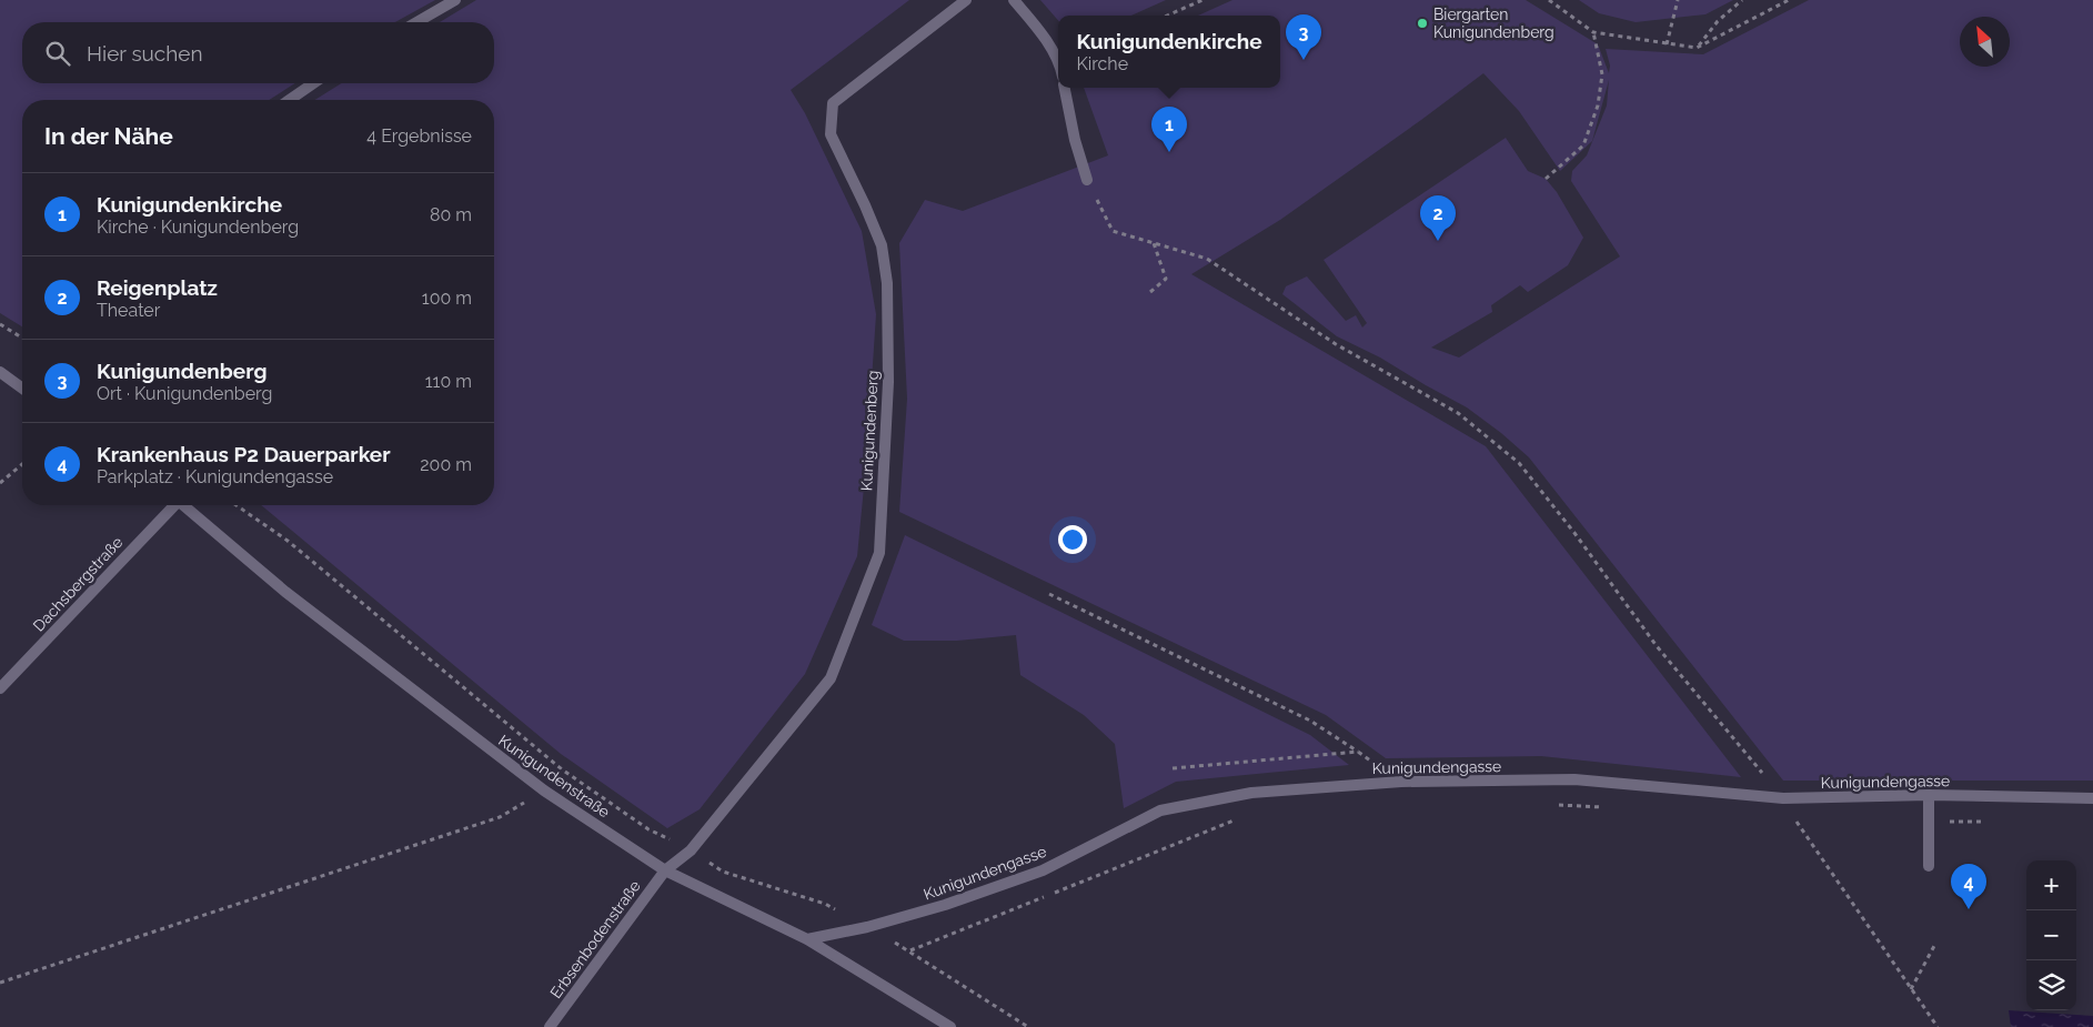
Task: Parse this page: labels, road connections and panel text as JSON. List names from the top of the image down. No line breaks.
{"streets":{"street":["Kunigundenberg","Dachsbergstraße","Kunigundengasse","Kunigundenstraße","Erbsenbodenstraße"]},"crossings":[["Kunigundenberg","Kunigundenstraße"],["Kunigundenberg","Erbsenbodenstraße"],["Kunigundengasse","Kunigundenstraße"],["Kunigundenstraße","Erbsenbodenstraße"]],"places":["Biergarten Kunigundenberg"],"north":"top left","page":{"pins":["3","1","2","4"],"popup":["Kunigundenkirche","Kirche"],"search":"Hier suchen","heading":["In der Nähe","4 Ergebnisse"],"list":[{"mark":"1","name":"Kunigundenkirche","note":"Kirche · Kunigundenberg","value":"80 m"},{"mark":"2","name":"Reigenplatz","note":"Theater","value":"100 m"},{"mark":"3","name":"Kunigundenberg","note":"Ort · Kunigundenberg","value":"110 m"},{"mark":"4","name":"Krankenhaus P2 Dauerparker","note":"Parkplatz · Kunigundengasse","value":"200 m"}],"map_buttons":["+","−"]}}
